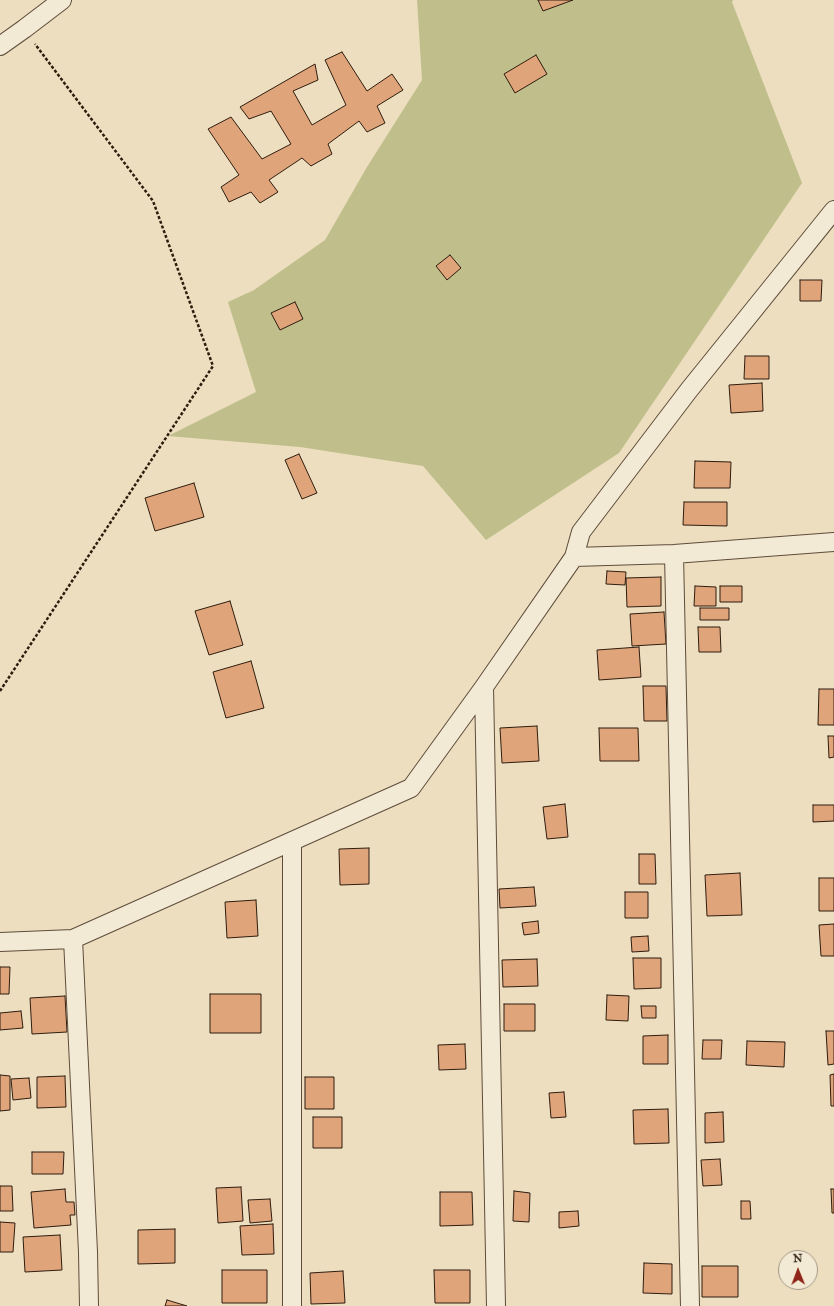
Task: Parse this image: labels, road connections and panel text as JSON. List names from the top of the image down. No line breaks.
{"north":"top"}
